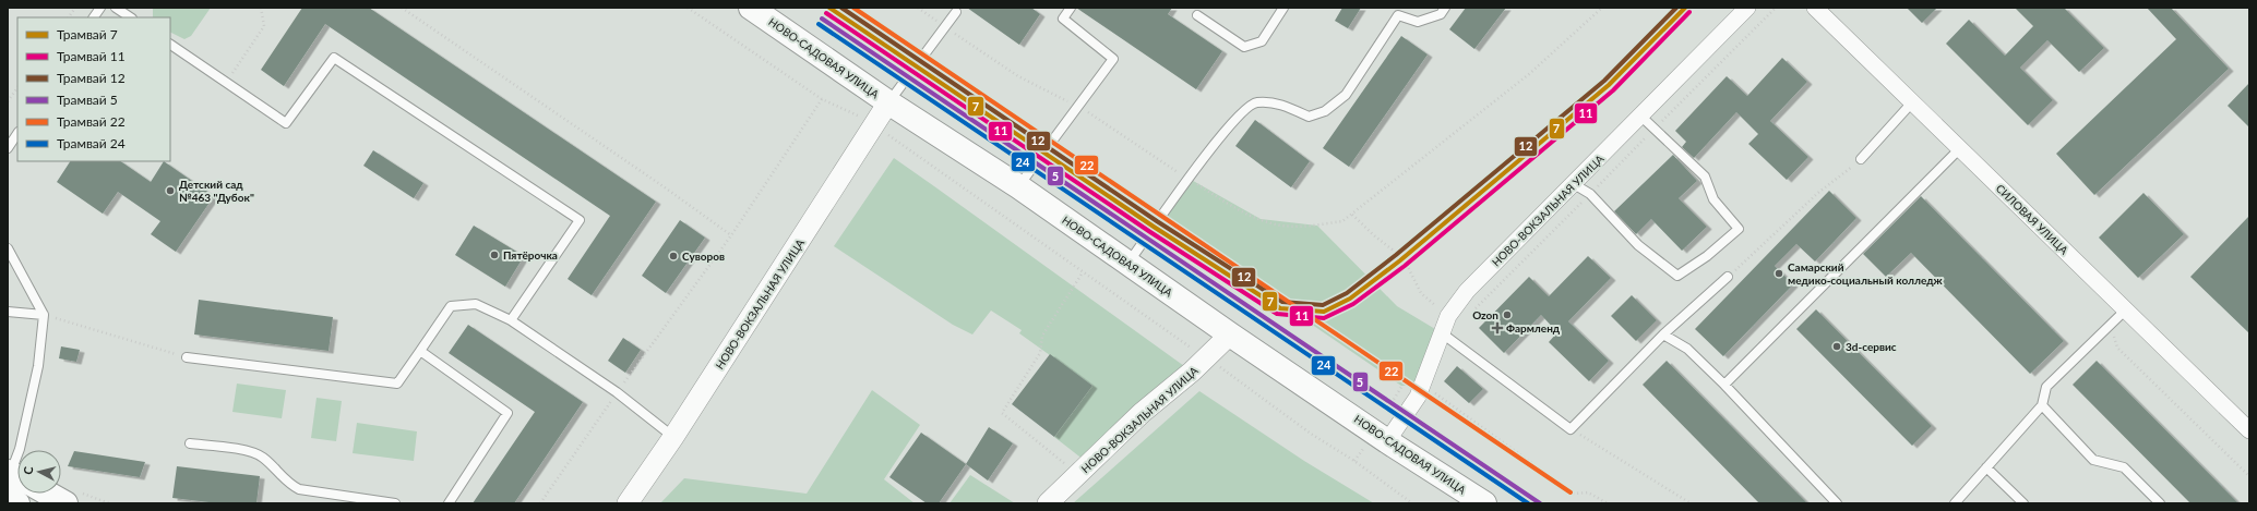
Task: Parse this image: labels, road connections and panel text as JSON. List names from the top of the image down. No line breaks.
{"streets":{"main road":["НОВО-САДОВАЯ УЛИЦА"],"street":["НОВО-ВОКЗАЛЬНАЯ УЛИЦА","СИЛОВАЯ УЛИЦА"]},"crossings":[["НОВО-САДОВАЯ УЛИЦА","НОВО-ВОКЗАЛЬНАЯ УЛИЦА"]],"places":{"other":["Детский сад №463 \"Дубок\"","Пятёрочка","Суворов","Самарский медико-социальный колледж","Ozon","3d-сервис"],"health":["Фармленд"]},"lines":["tram line 7","tram line 12","tram line 22","tram line 11","tram line 5","tram line 24"],"legend":["Трамвай 7","Трамвай 11","Трамвай 12","Трамвай 5","Трамвай 22","Трамвай 24"],"north":"left"}
